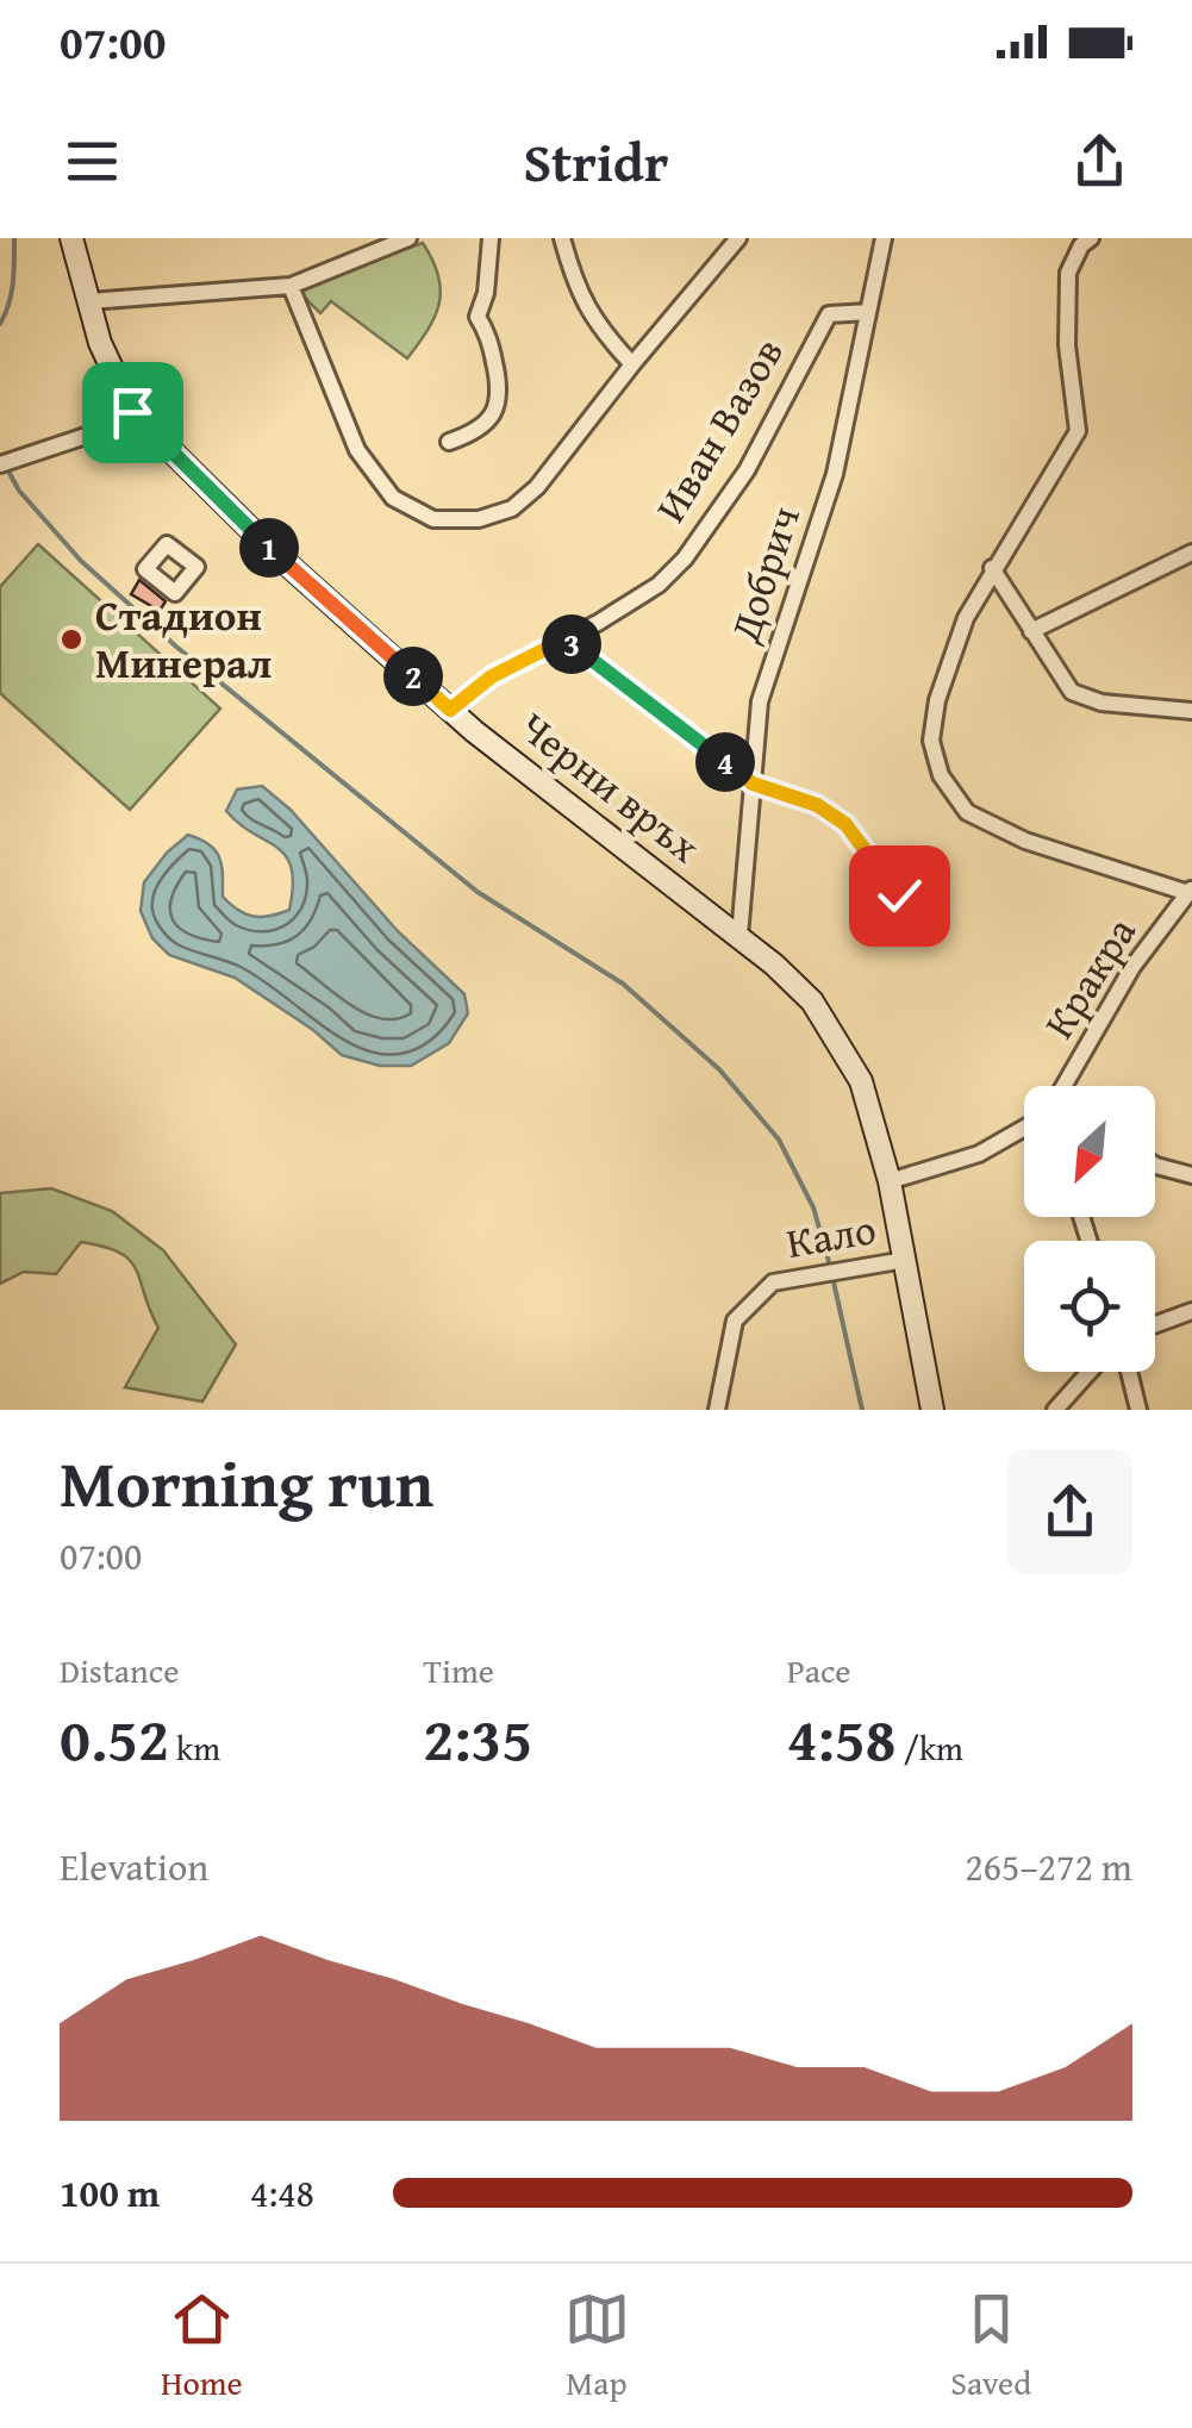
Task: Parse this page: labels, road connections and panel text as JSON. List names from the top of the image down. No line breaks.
{"streets":{"street":["Иван Вазов","Добрич","Черни връх","Кракра","Кало"]},"crossings":[["Иван Вазов","Добрич"],["Иван Вазов","Черни връх"],["Добрич","Черни връх"],["Черни връх","Кало"]],"places":["Стадион Минерал"],"north":"bottom left","page":{"status":"07:00","header":"Stridr","pins":["1","3","2","4"],"heading":["Morning run","07:00"],"stats":[["Distance","0.52 km"],["Time","2:35"],["Pace","4:58 /km"]],"chart":["Elevation","265–272 m"],"list":[{"name":"100 m","note":"4:48"}],"tabs":["Home","Map","Saved"]}}
